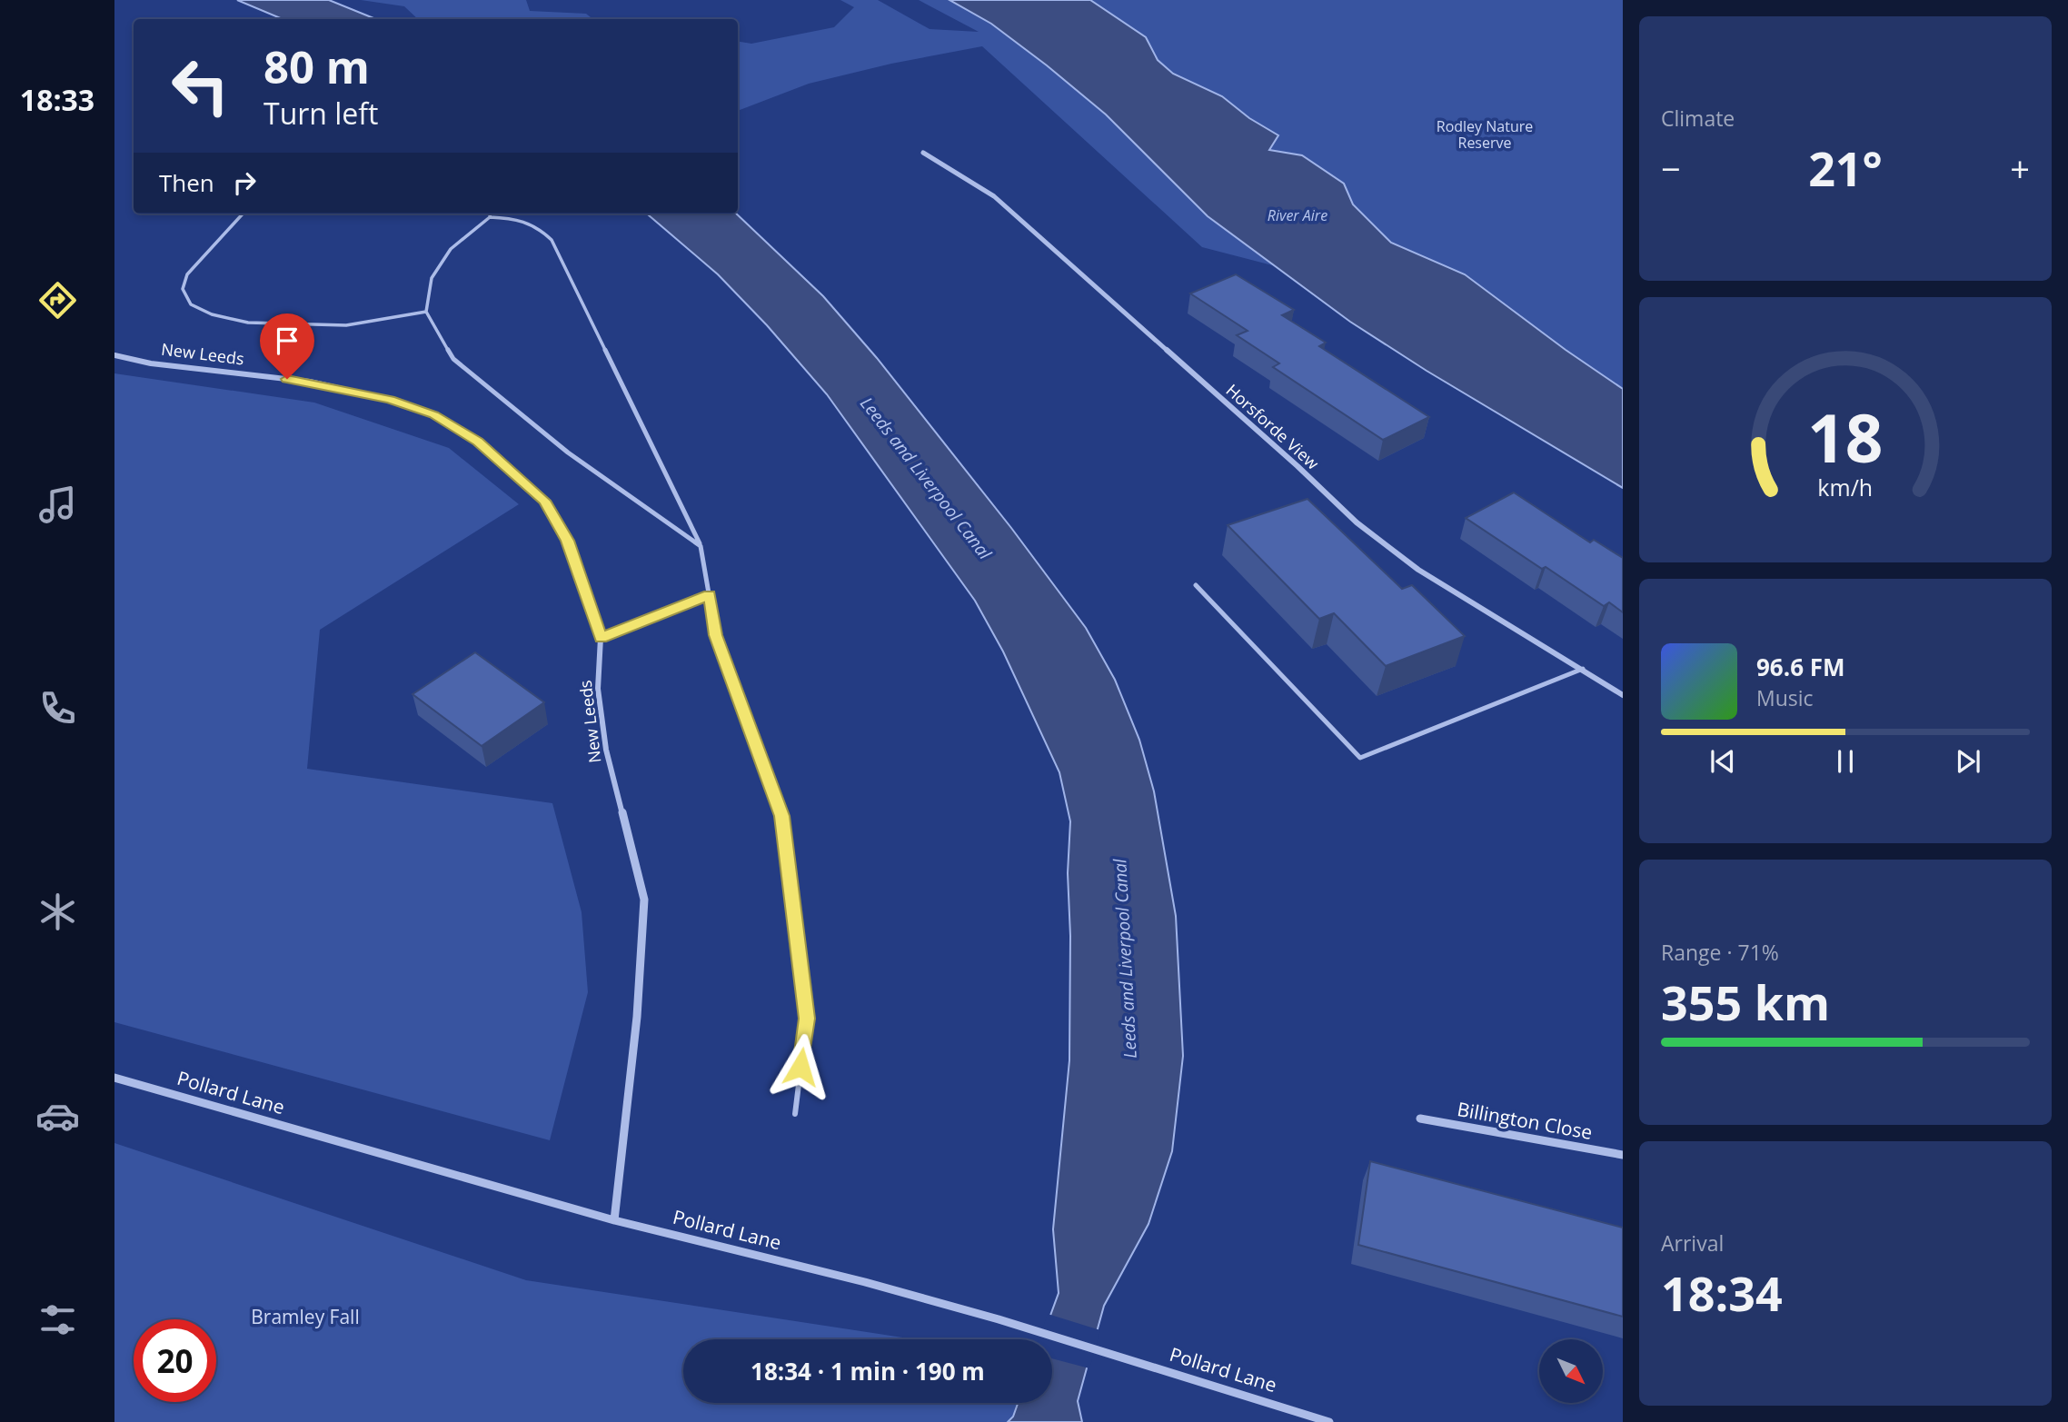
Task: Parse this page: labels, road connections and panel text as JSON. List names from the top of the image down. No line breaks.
{"streets":{"street":["New Leeds","Horsforde View","Pollard Lane","Billington Close"]},"crossings":[["New Leeds","Pollard Lane"]],"water":["River Aire","Leeds and Liverpool Canal"],"parks":["Rodley Nature Reserve","Bramley Fall"],"north":"bottom right","page":{"tabs":"18:33","tile":["Climate",["Range · 71%","355 km"],["Arrival","18:34"]],"turn":["80 m","Turn left"],"heat":["−","21°","+"],"then":"Then","song":["96.6 FM","Music"],"limit":"20","trip":"18:34 · 1 min · 190 m","gauge":["18","km/h"]}}
